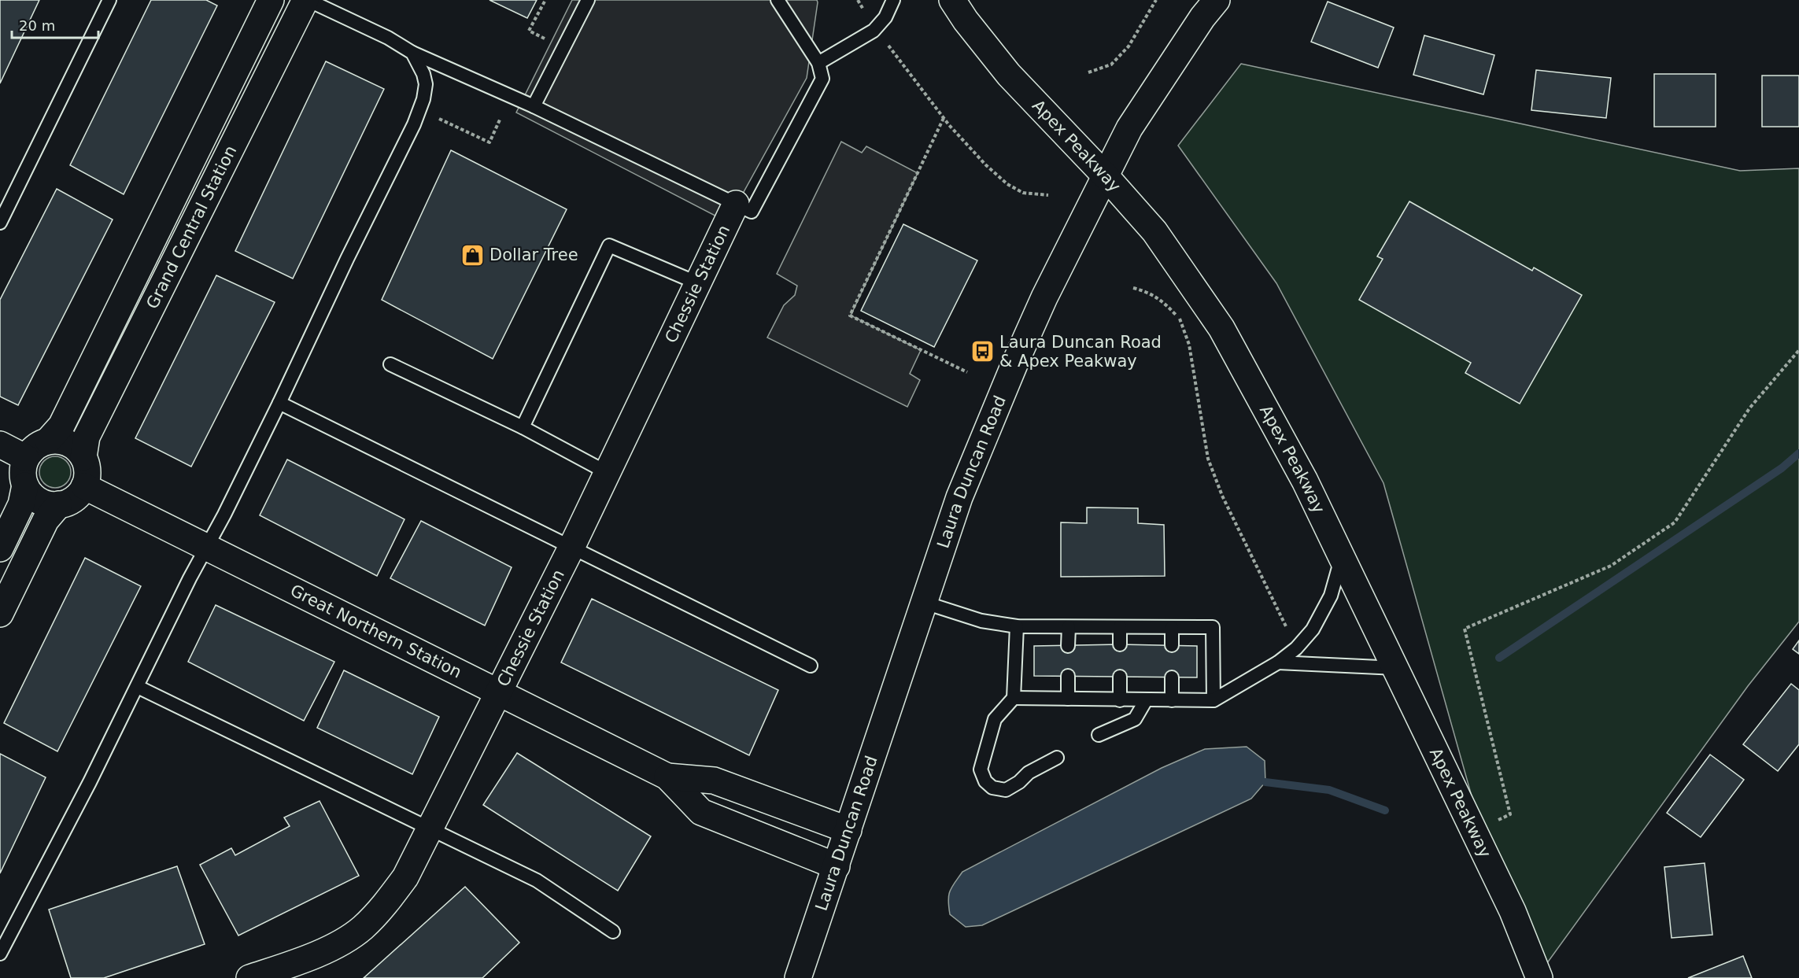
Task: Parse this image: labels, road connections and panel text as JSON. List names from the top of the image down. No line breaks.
{"streets":{"street":["Apex Peakway","Grand Central Station","Chessie Station","Laura Duncan Road","Great Northern Station"]},"crossings":[["Apex Peakway","Laura Duncan Road"],["Grand Central Station","Great Northern Station"],["Chessie Station","Great Northern Station"],["Laura Duncan Road","Great Northern Station"]],"places":{"shop":["Dollar Tree"],"bus stop":["Laura Duncan Road & Apex Peakway"]},"scale_bar":"20 m"}
